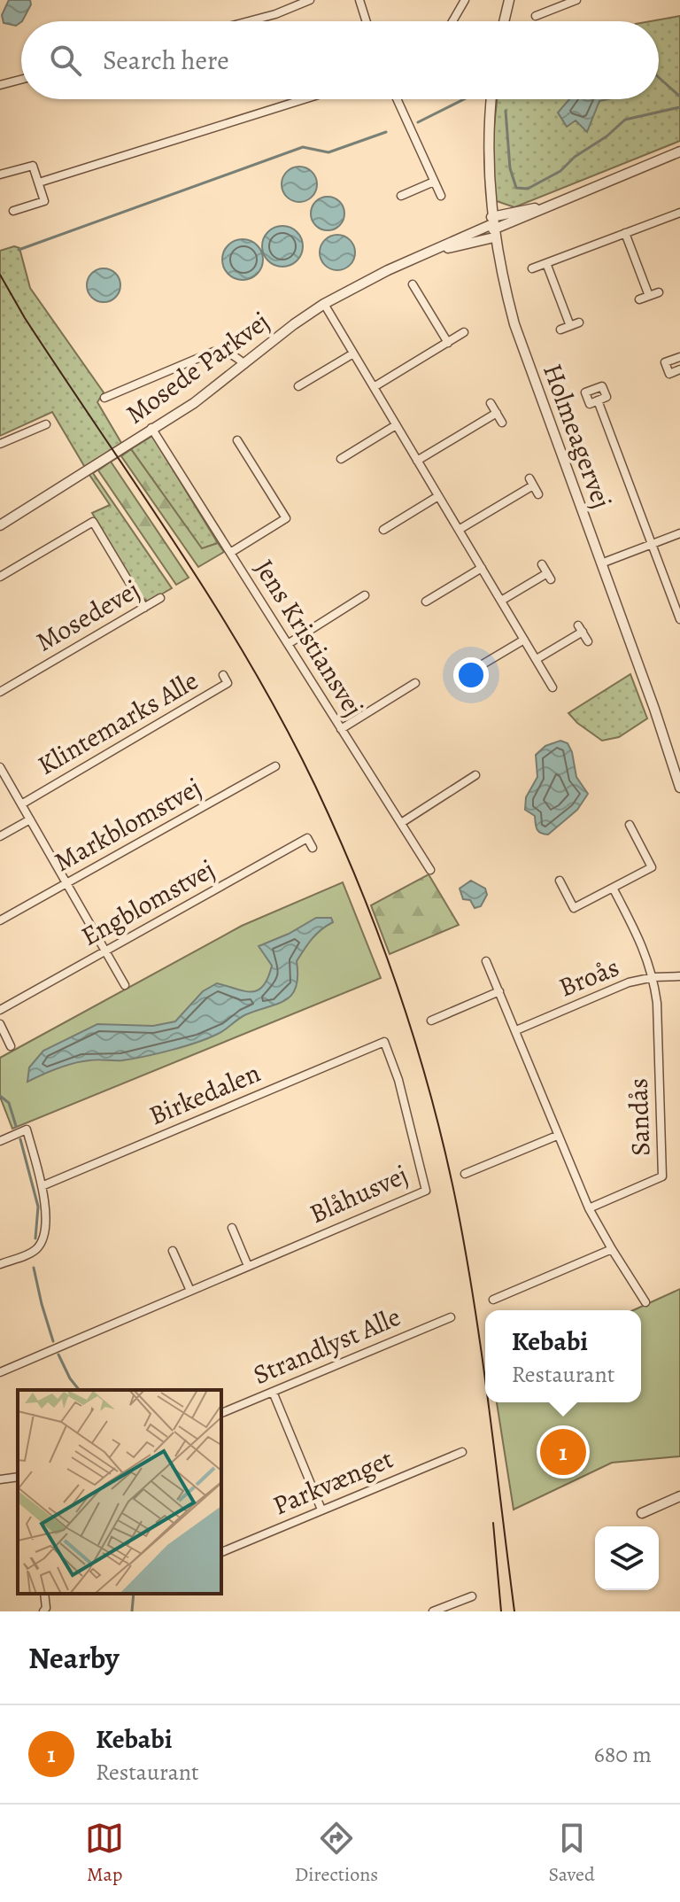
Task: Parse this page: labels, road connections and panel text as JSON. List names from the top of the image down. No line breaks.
{"streets":{"street":["Mosede Parkvej","Holmeagervej","Mosedevej","Jens Kristiansvej","Klintemarks Alle","Markblomstvej","Engblomstvej","Broås","Birkedalen","Sandås","Blåhusvej","Strandlyst Alle","Parkvænget"]},"crossings":[["Mosede Parkvej","Holmeagervej"],["Mosede Parkvej","Jens Kristiansvej"],["Broås","Sandås"],["Birkedalen","Blåhusvej"]],"page":{"search":"Search here","popup":["Kebabi","Restaurant"],"pins":"1","heading":"Nearby","list":[{"mark":"1","name":"Kebabi","note":"Restaurant","value":"680 m"}],"nav":["Map","Directions","Saved"]}}
